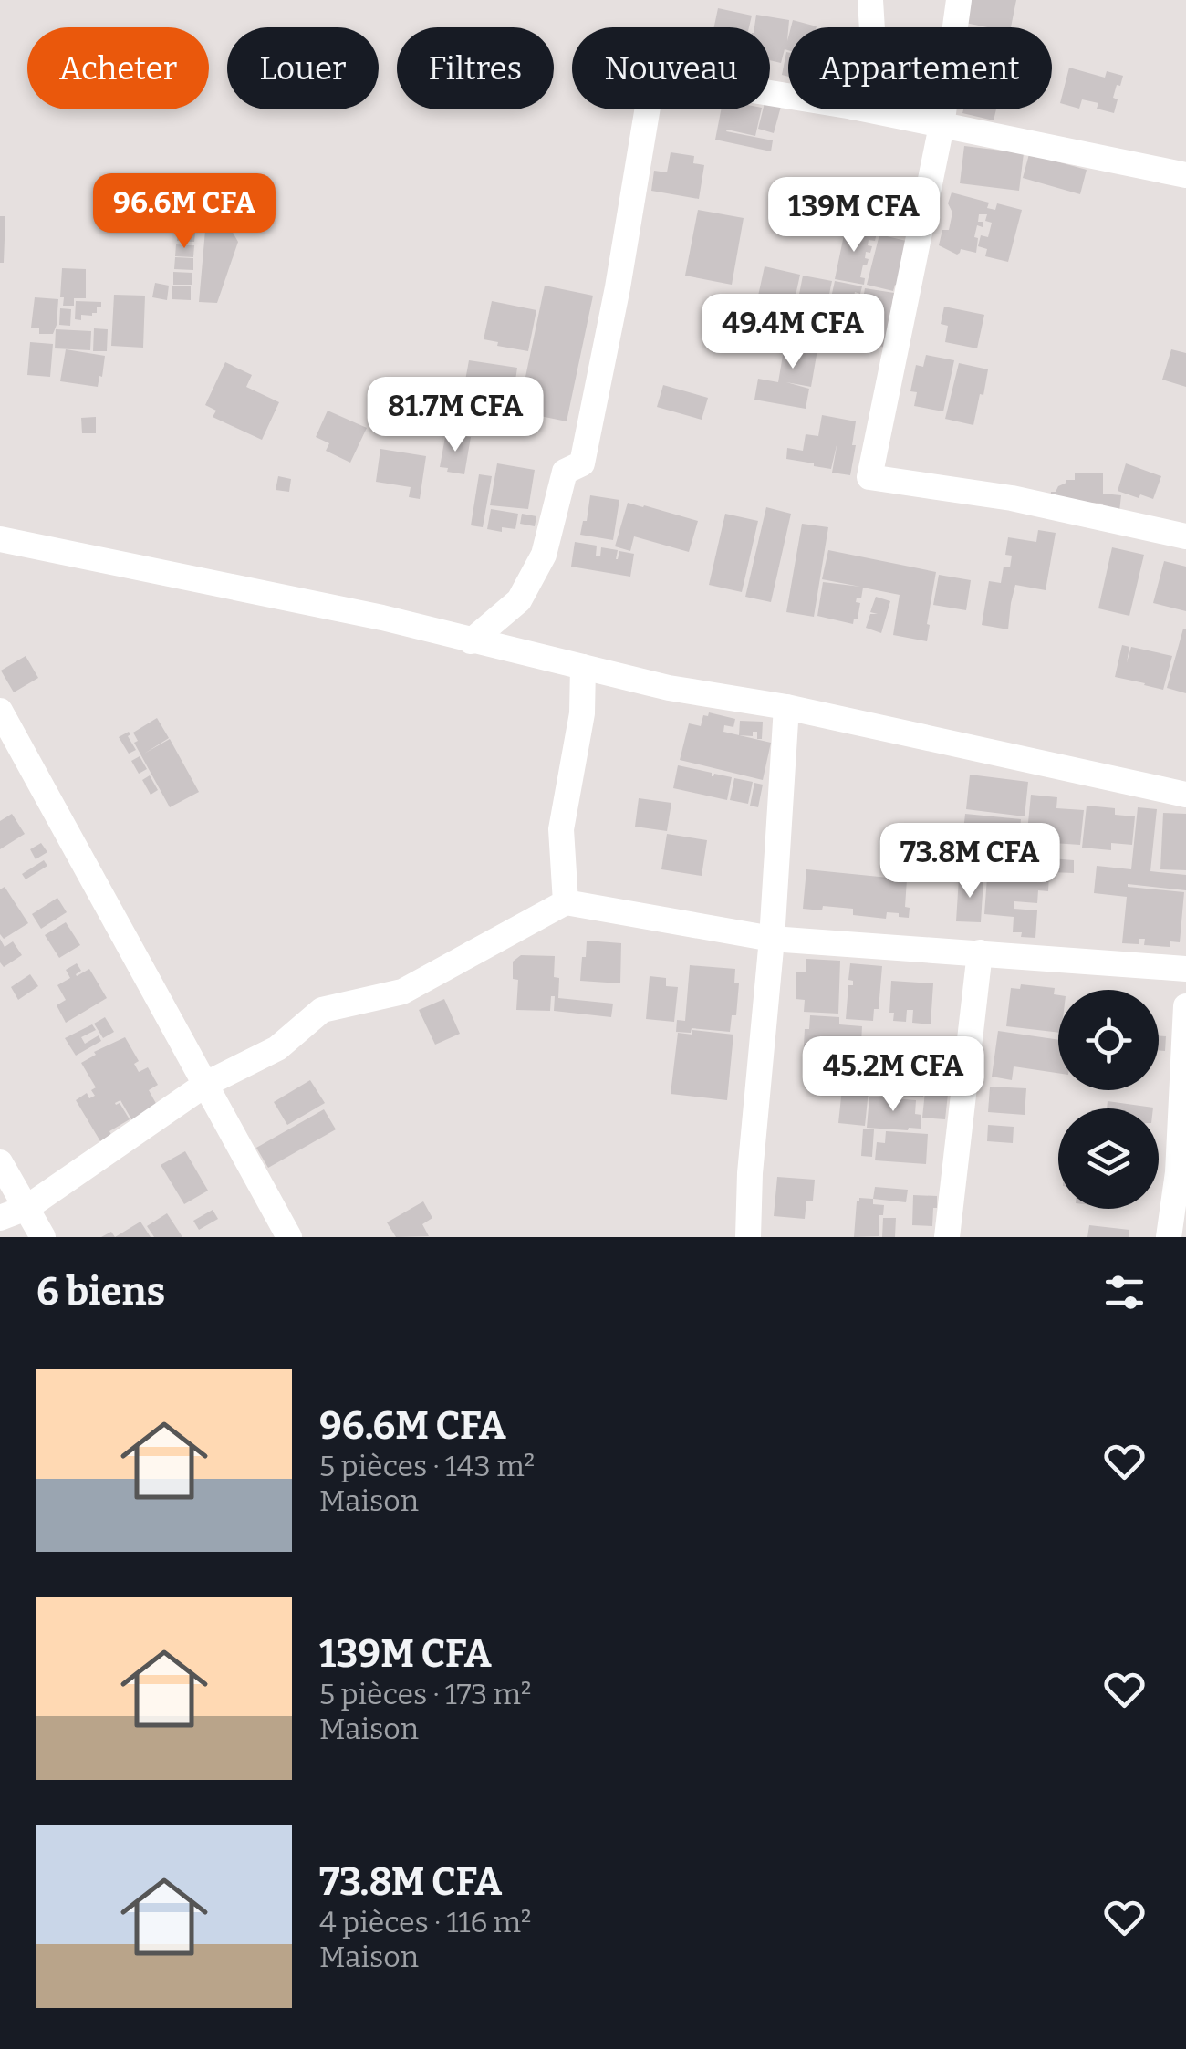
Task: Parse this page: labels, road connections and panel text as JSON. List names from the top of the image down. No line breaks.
{"page":{"chip":["Acheter","Louer","Filtres","Nouveau","Appartement"],"price":["96.6M CFA","139M CFA","49.4M CFA","81.7M CFA","73.8M CFA","45.2M CFA"],"heading":"6 biens","list":[{"name":"96.6M CFA","note":"5 pièces · 143 m² · Maison"},{"name":"139M CFA","note":"5 pièces · 173 m² · Maison"},{"name":"73.8M CFA","note":"4 pièces · 116 m² · Maison"}]}}
